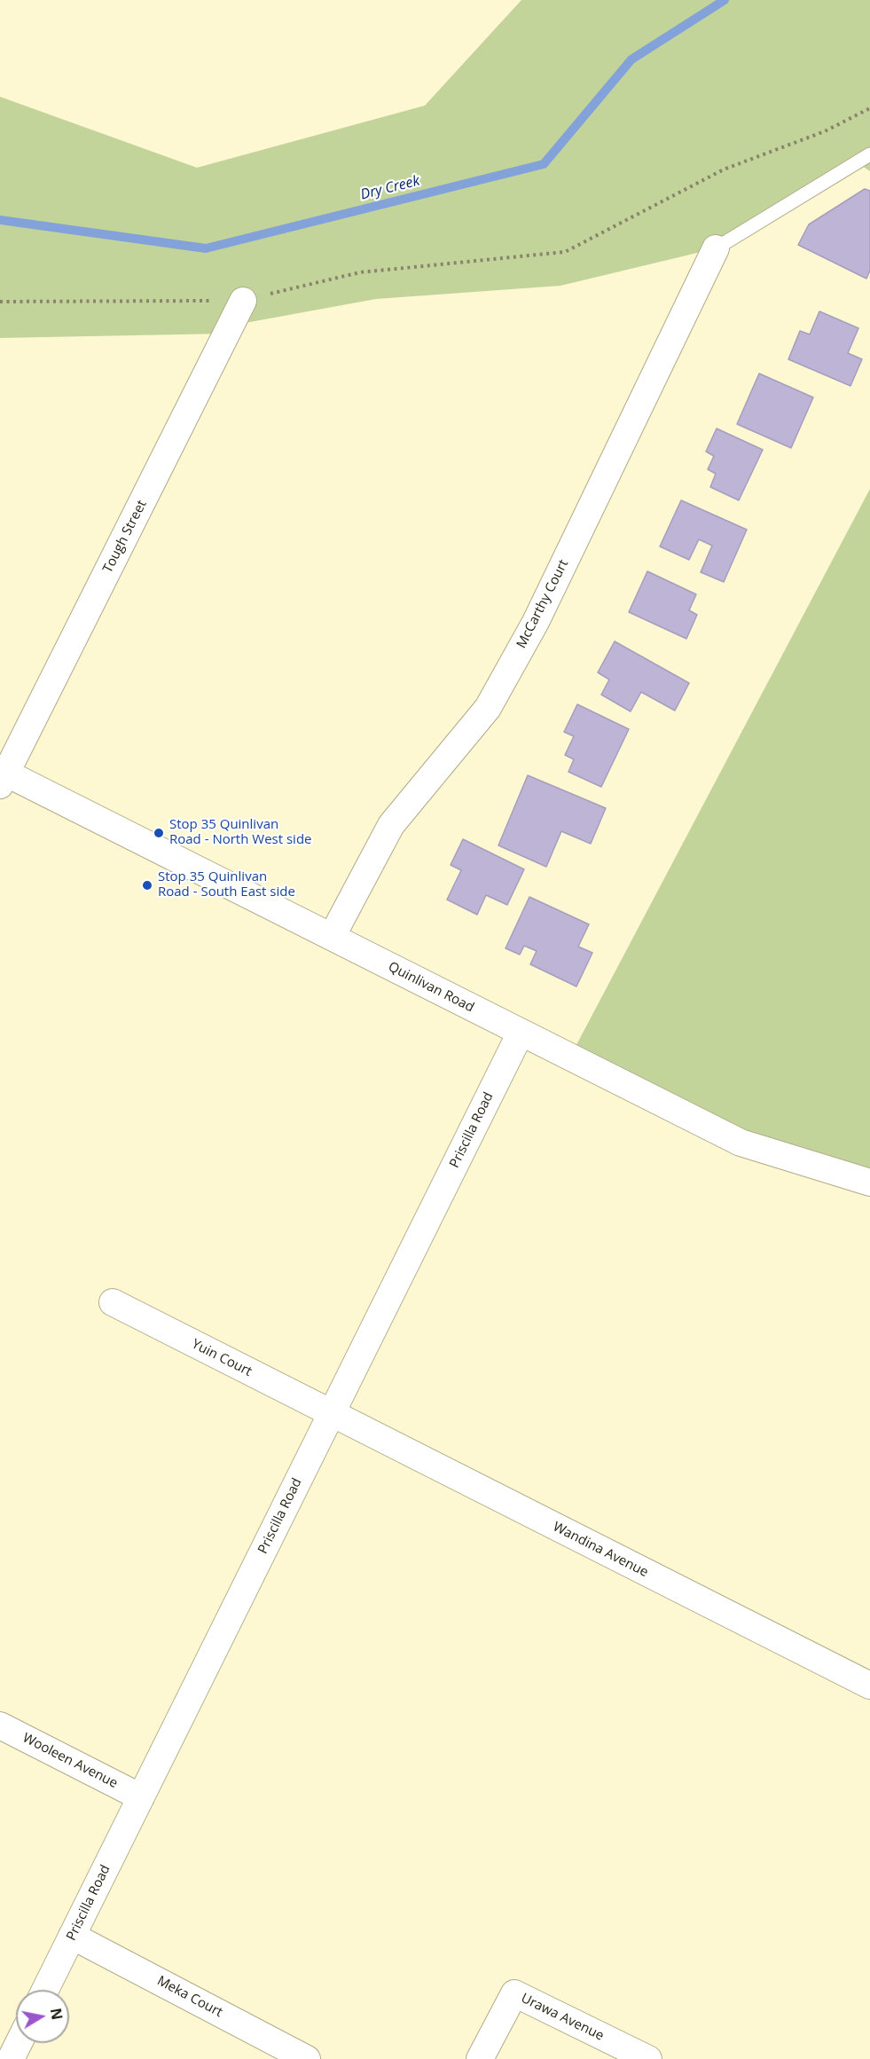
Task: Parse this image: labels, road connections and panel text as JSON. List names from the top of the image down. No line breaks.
{"streets":{"street":["Tough Street","McCarthy Court","Quinlivan Road","Priscilla Road","Yuin Court","Wandina Avenue","Wooleen Avenue","Meka Court","Urawa Avenue"]},"crossings":[["Tough Street","Quinlivan Road"],["McCarthy Court","Quinlivan Road"],["Quinlivan Road","Priscilla Road"],["Priscilla Road","Yuin Court"],["Priscilla Road","Wandina Avenue"],["Priscilla Road","Wooleen Avenue"],["Priscilla Road","Meka Court"],["Yuin Court","Wandina Avenue"]],"water":["Dry Creek"],"places":["Stop 35 Quinlivan Road - North West side","Stop 35 Quinlivan Road - South East side"],"north":"right"}
